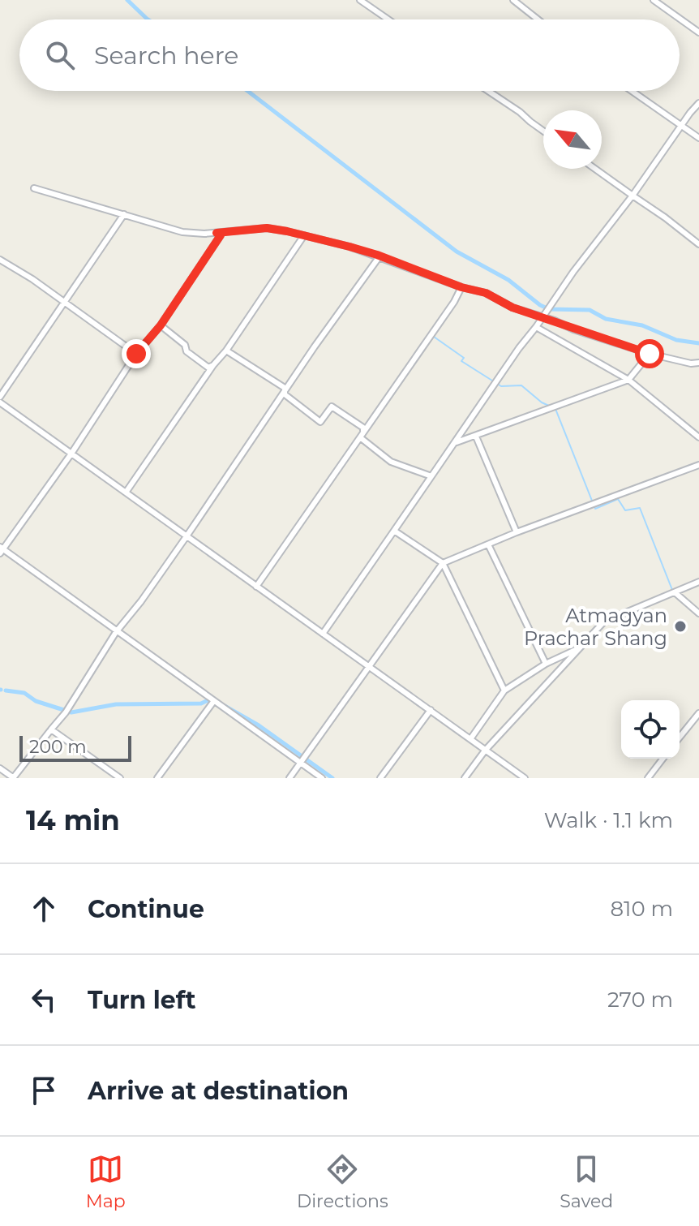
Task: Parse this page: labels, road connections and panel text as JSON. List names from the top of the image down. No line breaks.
{"places":["Atmagyan Prachar Shang"],"scale_bar":"200 m","north":"top left","page":{"search":"Search here","scale":"200 m","heading":["14 min","Walk · 1.1 km"],"list":[["Continue","810 m"],["Turn left","270 m"],"Arrive at destination"],"nav":["Map","Directions","Saved"]}}
